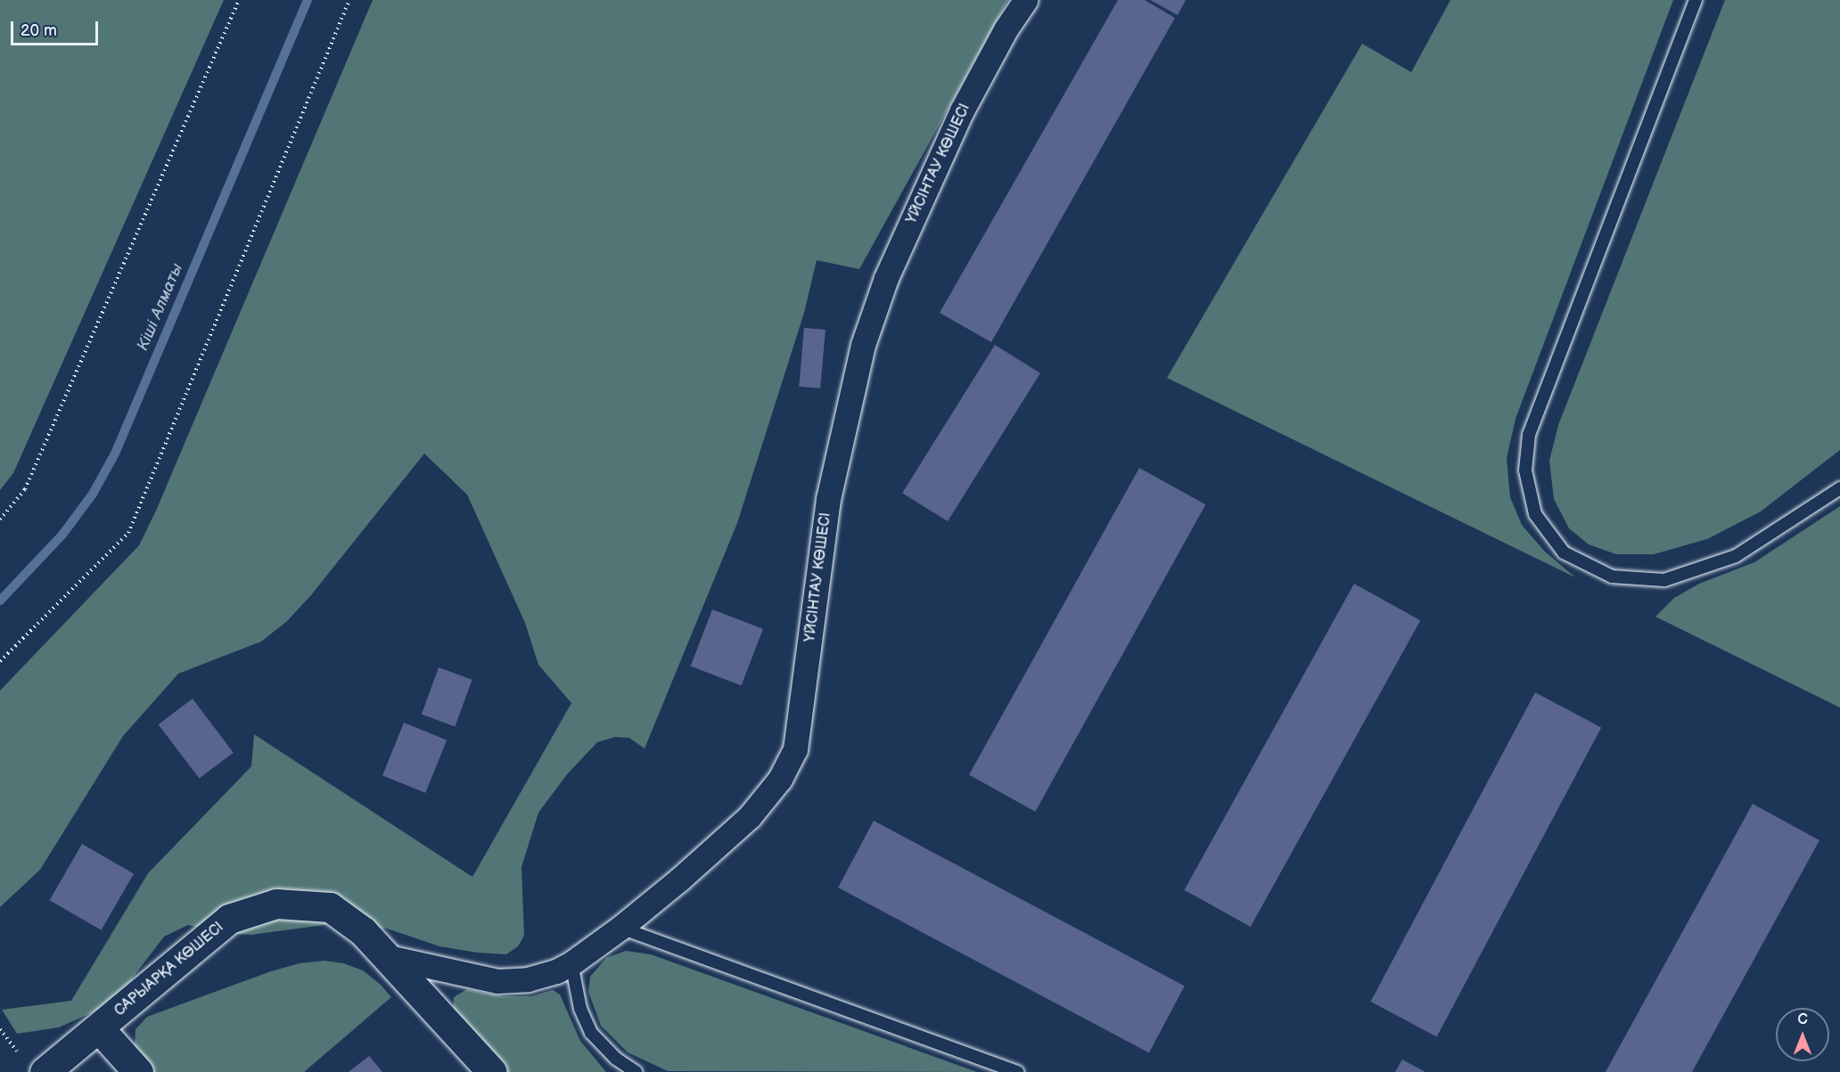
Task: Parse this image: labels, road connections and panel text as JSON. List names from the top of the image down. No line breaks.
{"streets":{"street":["ҮЙСІНТАУ КӨШЕСІ","САРЫАРҚА КӨШЕСІ"]},"crossings":[["ҮЙСІНТАУ КӨШЕСІ","САРЫАРҚА КӨШЕСІ"]],"water":["Кіші Алматы"],"scale_bar":"20 m","north":"top"}
